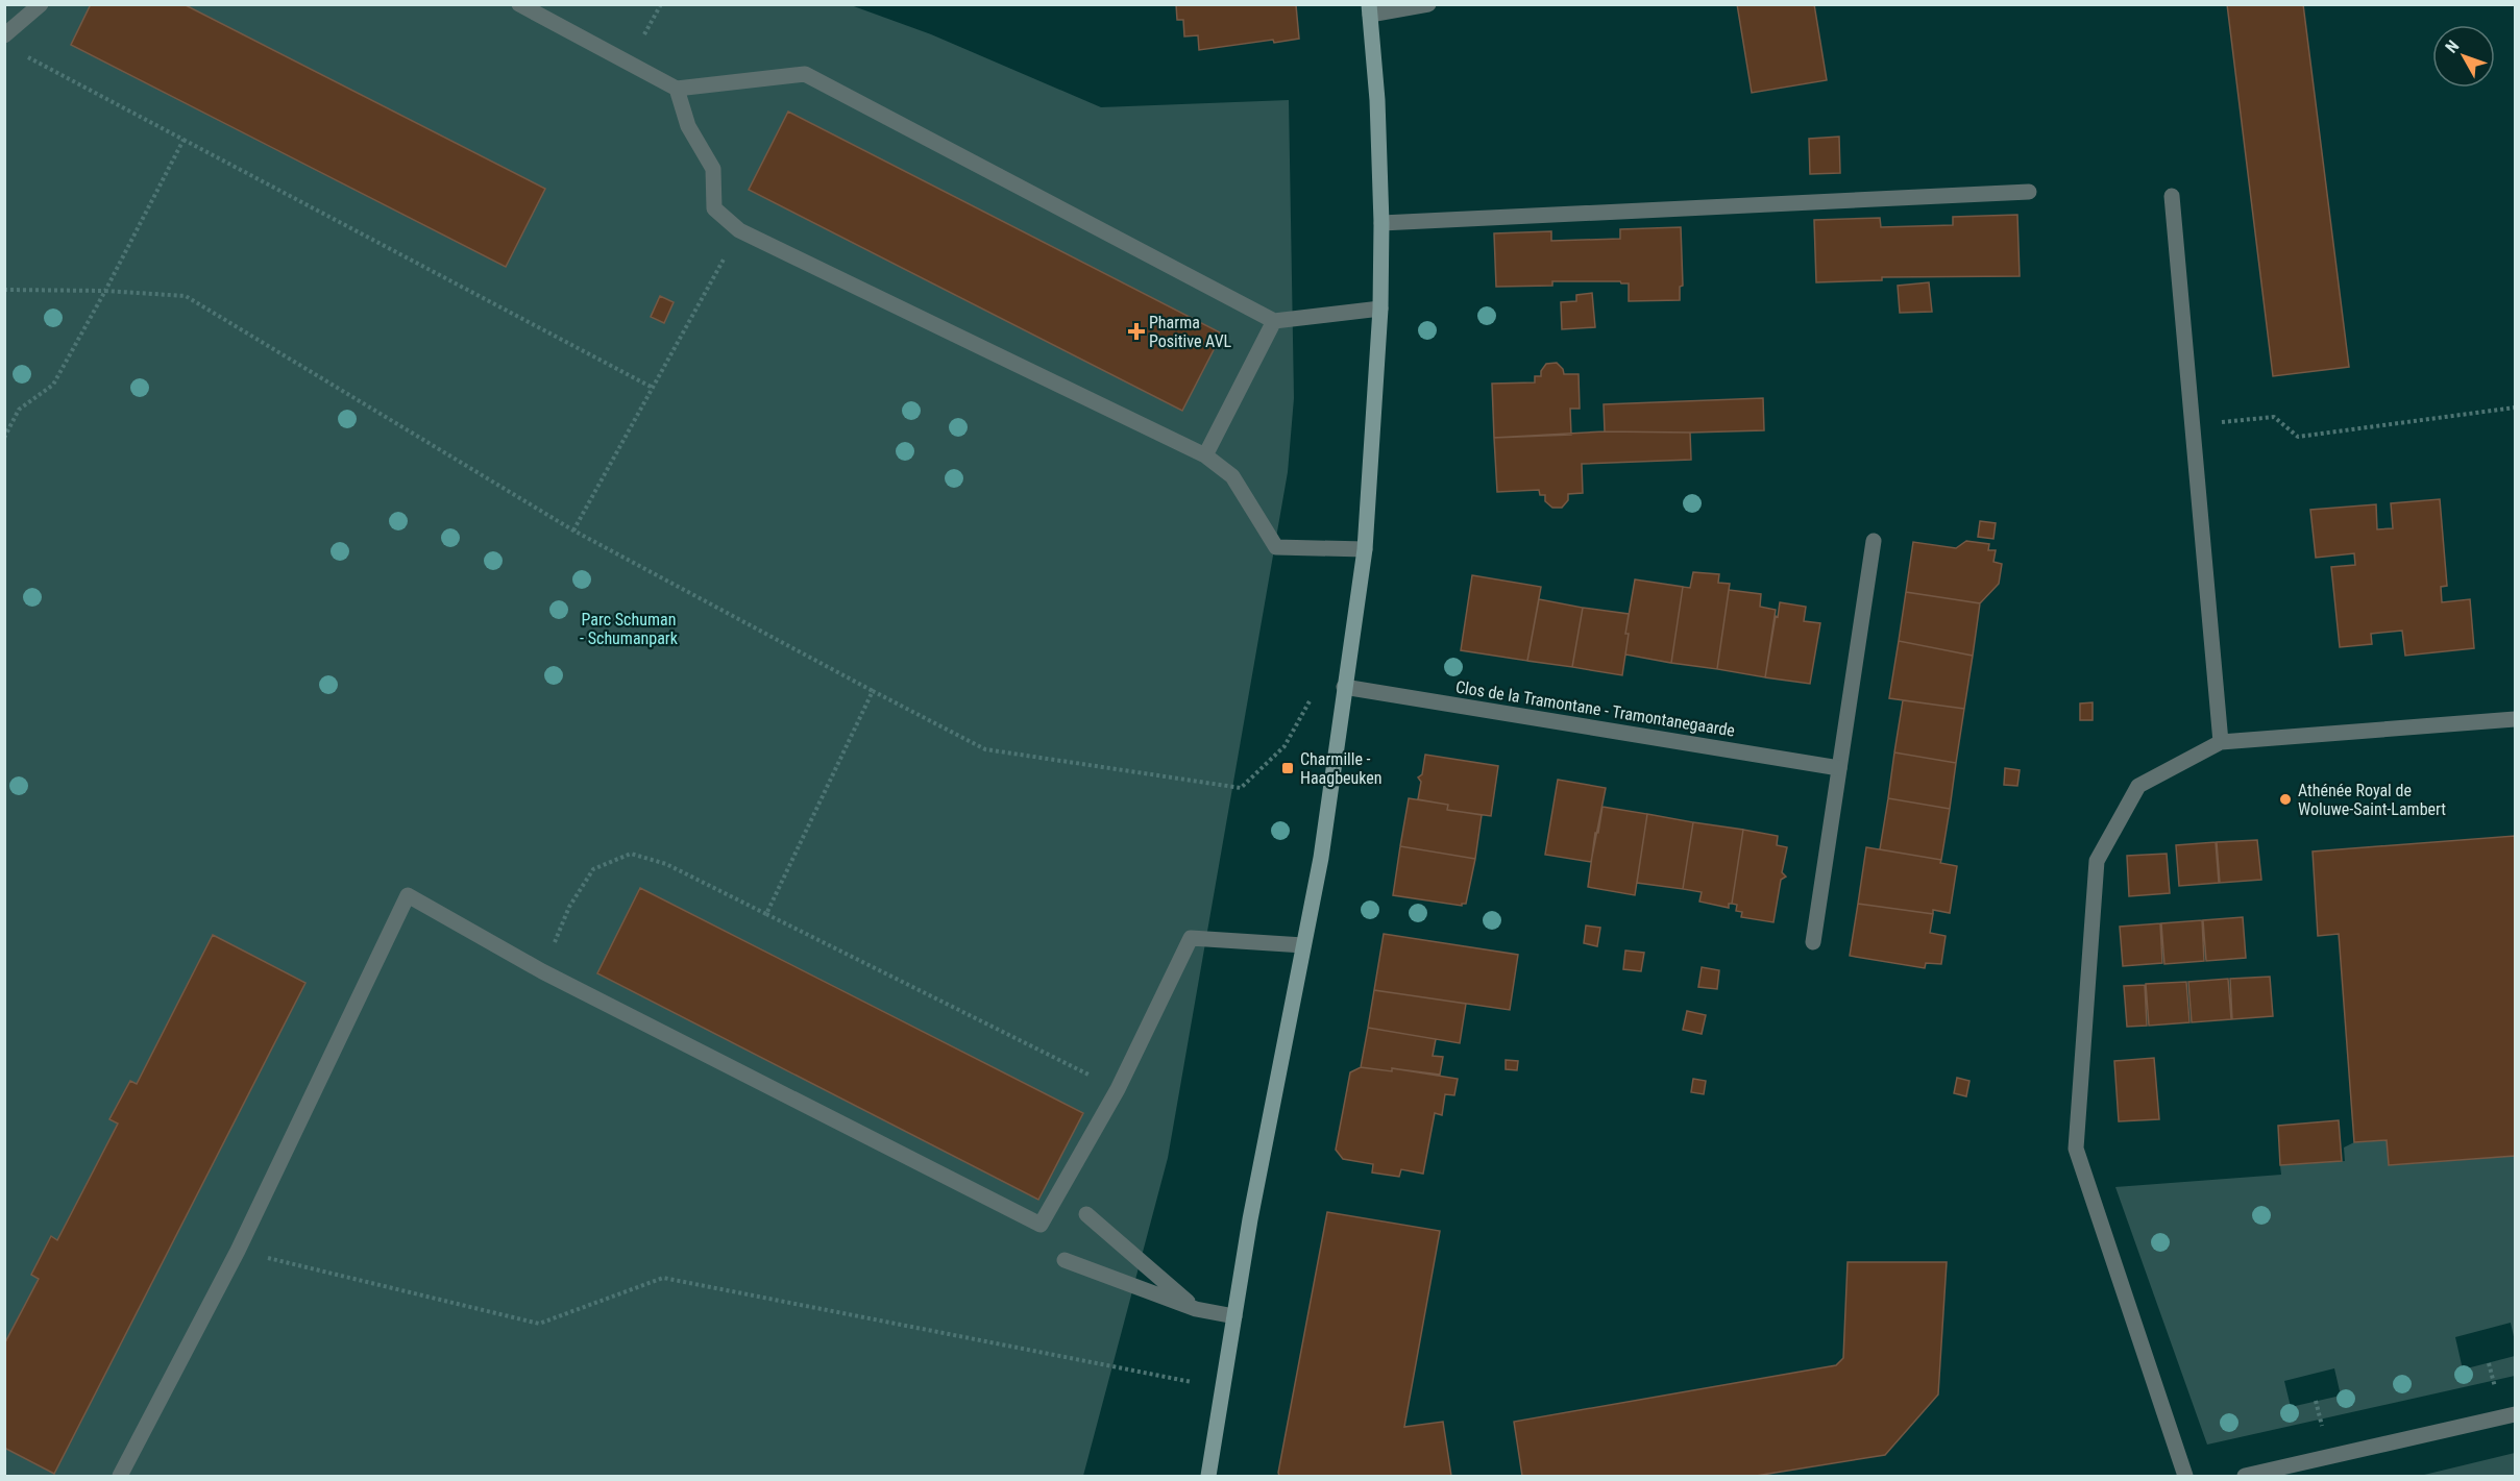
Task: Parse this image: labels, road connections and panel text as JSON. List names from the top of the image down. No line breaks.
{"streets":{"street":["Clos de la Tramontane - Tramontanegaarde"]},"parks":["Parc Schuman - Schumanpark"],"places":{"health":["Pharma Positive AVL"],"transit":["Charmille - Haagbeuken"],"other":["Athénée Royal de Woluwe-Saint-Lambert"]},"north":"top left"}
